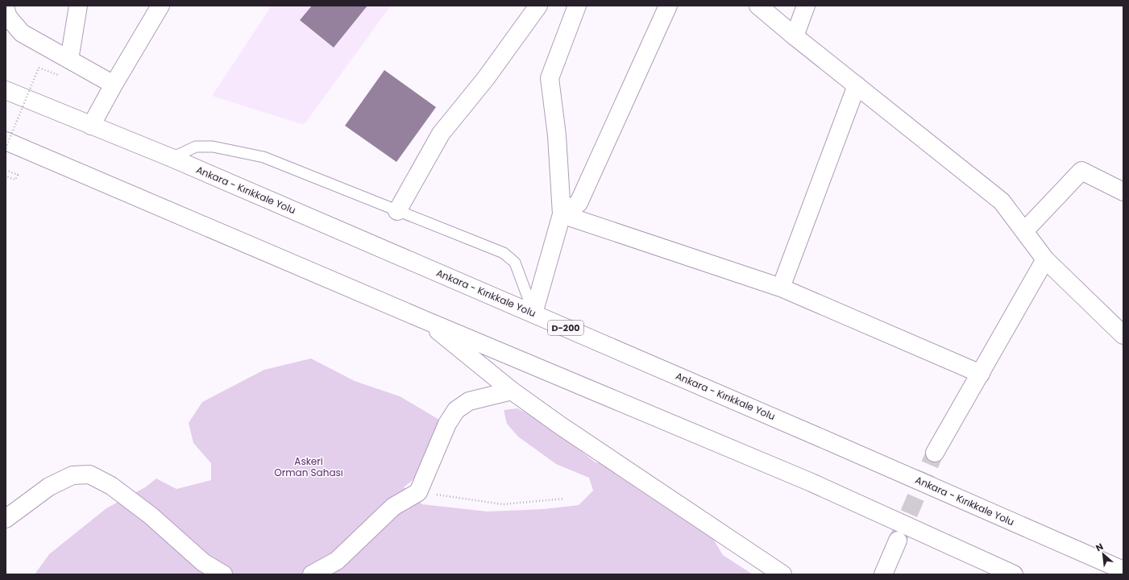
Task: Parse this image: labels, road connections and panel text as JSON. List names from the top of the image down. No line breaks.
{"streets":{"main road":["Ankara - Kırıkkale Yolu","D-200"]},"parks":["Askeri Orman Sahası"],"north":"top left"}
